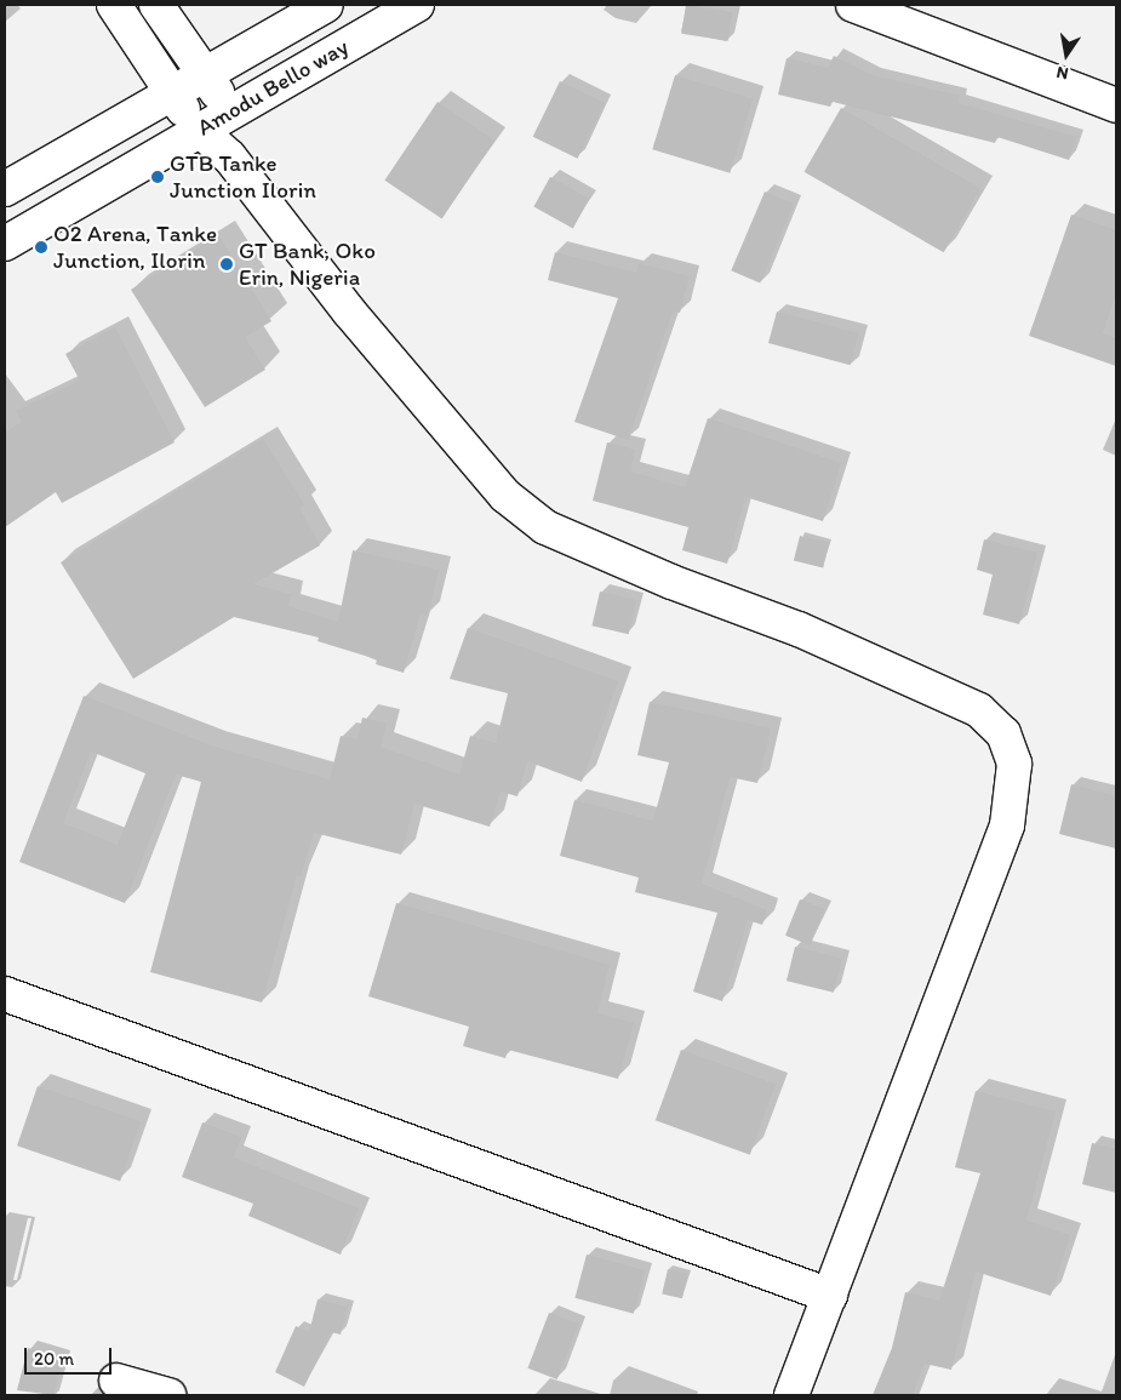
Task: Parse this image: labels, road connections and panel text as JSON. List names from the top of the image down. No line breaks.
{"streets":{"street":["Amodu Bello way"]},"places":["GTB Tanke Junction Ilorin","O2 Arena, Tanke Junction, Ilorin","GT Bank, Oko Erin, Nigeria"],"scale_bar":"20 m","north":"bottom"}
